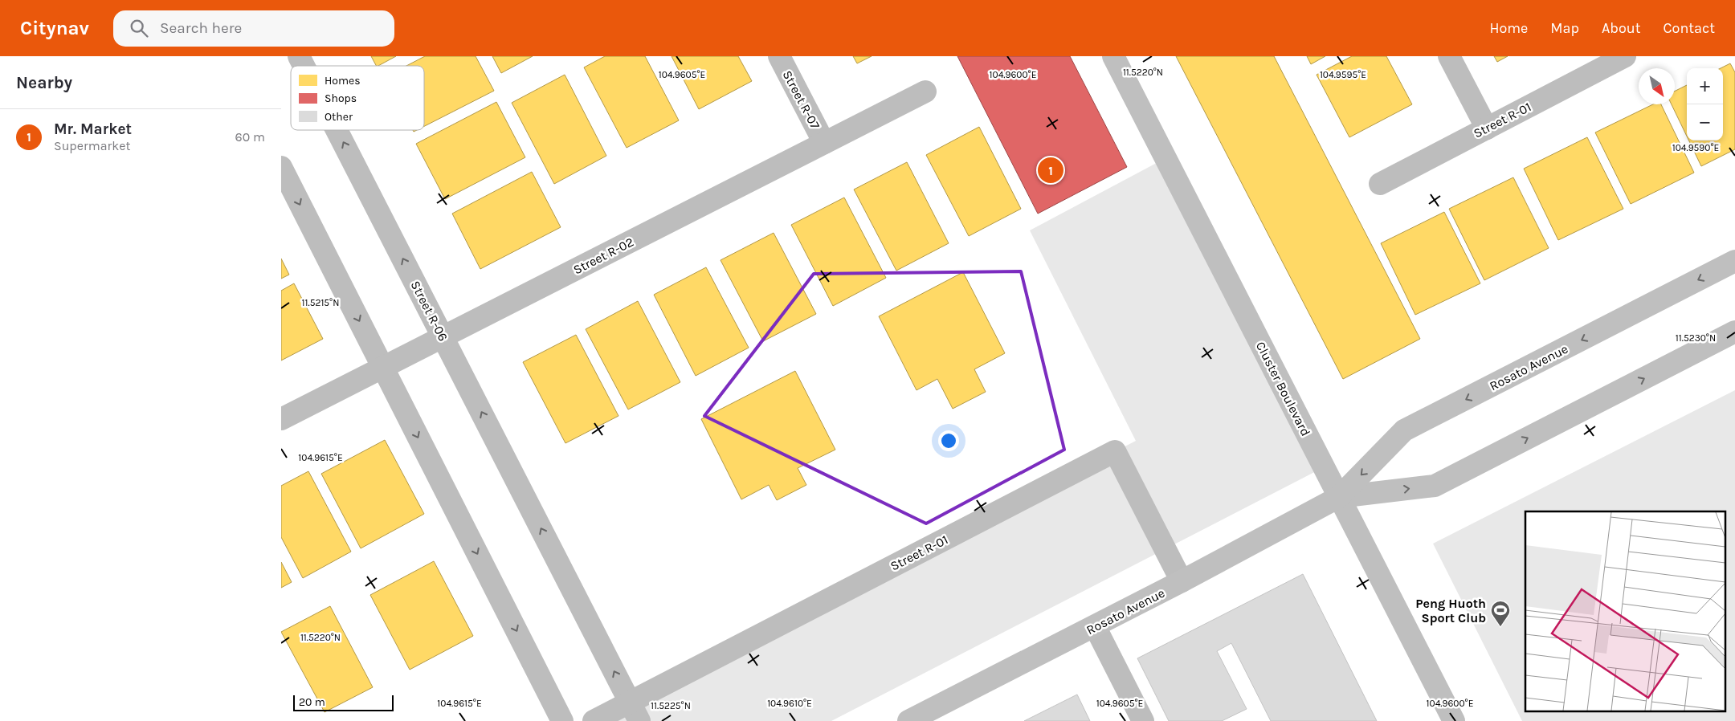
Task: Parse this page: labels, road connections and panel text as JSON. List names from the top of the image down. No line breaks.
{"streets":{"street":["Street R-07","Street R-01","Street R-02","Street R-06","Rosato Avenue","Cluster Boulevard"]},"crossings":[["Street R-07","Street R-02"],["Street R-01","Street R-06"],["Street R-01","Rosato Avenue"],["Street R-02","Street R-06"],["Rosato Avenue","Cluster Boulevard"]],"places":{"sports":["Peng Huoth Sport Club"]},"legend":["Homes","Shops","Other"],"scale_bar":"20 m","north":"bottom right","page":{"header":"Citynav","search":"Search here","nav":["Home","Map","About","Contact"],"heading":"Nearby","map_buttons":["+","−"],"list":[{"mark":"1","name":"Mr. Market","note":"Supermarket","value":"60 m"}],"pins":"1","scale":"20 m"},"coordinates":["11.5220°N","104.9595°E","104.9605°E","104.9600°E","104.9590°E","11.5215°N","11.5230°N","104.9615°E","104.9610°E","11.5225°N"]}
